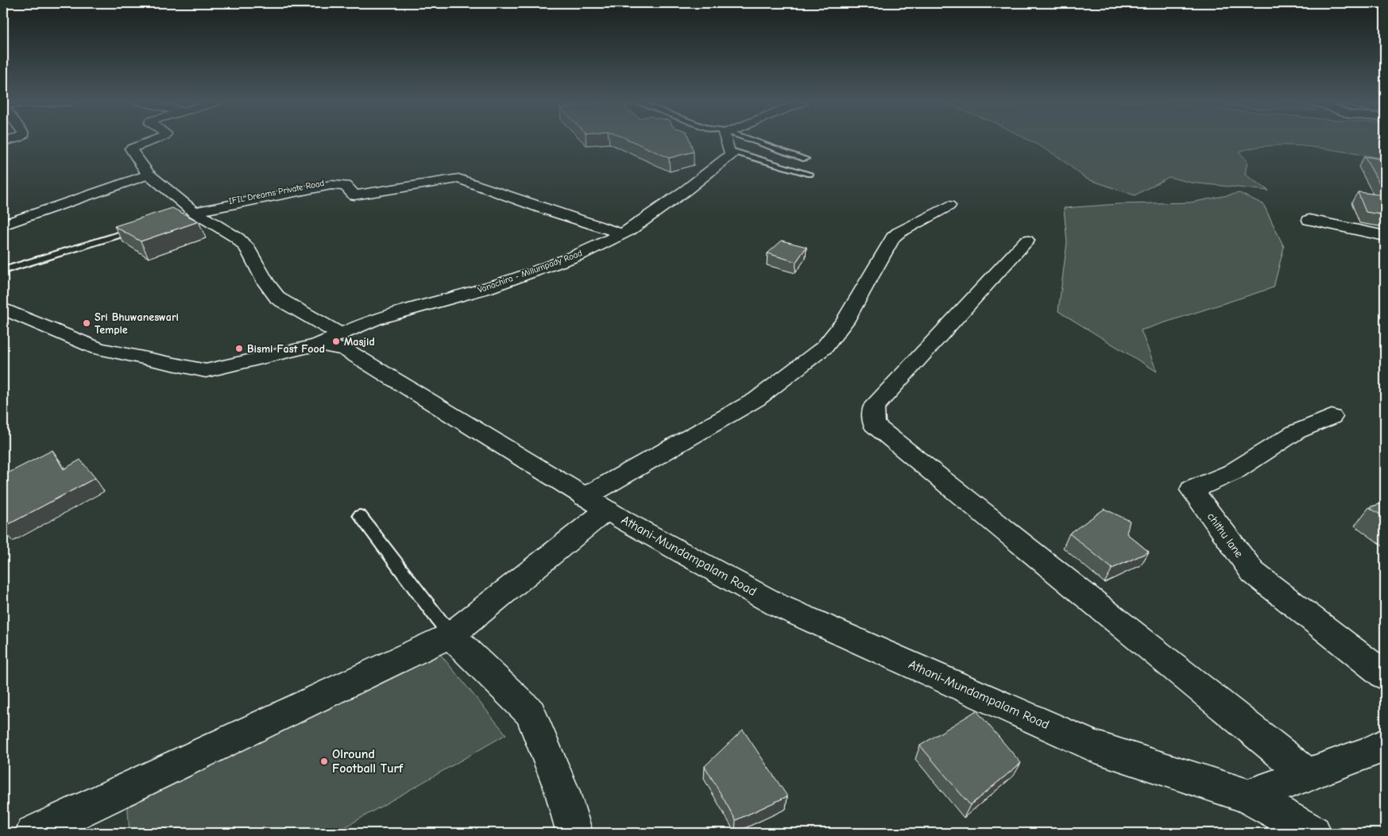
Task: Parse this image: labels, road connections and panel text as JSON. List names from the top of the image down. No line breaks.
{"streets":{"street":["IFIL Dreams Private Road","Vanachira - Millumpady Road","chithu lane","Athani-Mundampalam Road"]},"crossings":[["Vanachira - Millumpady Road","Athani-Mundampalam Road"]],"places":["Sri Bhuwaneswari Temple","Masjid","Bismi Fast Food","Olround Football Turf"]}
